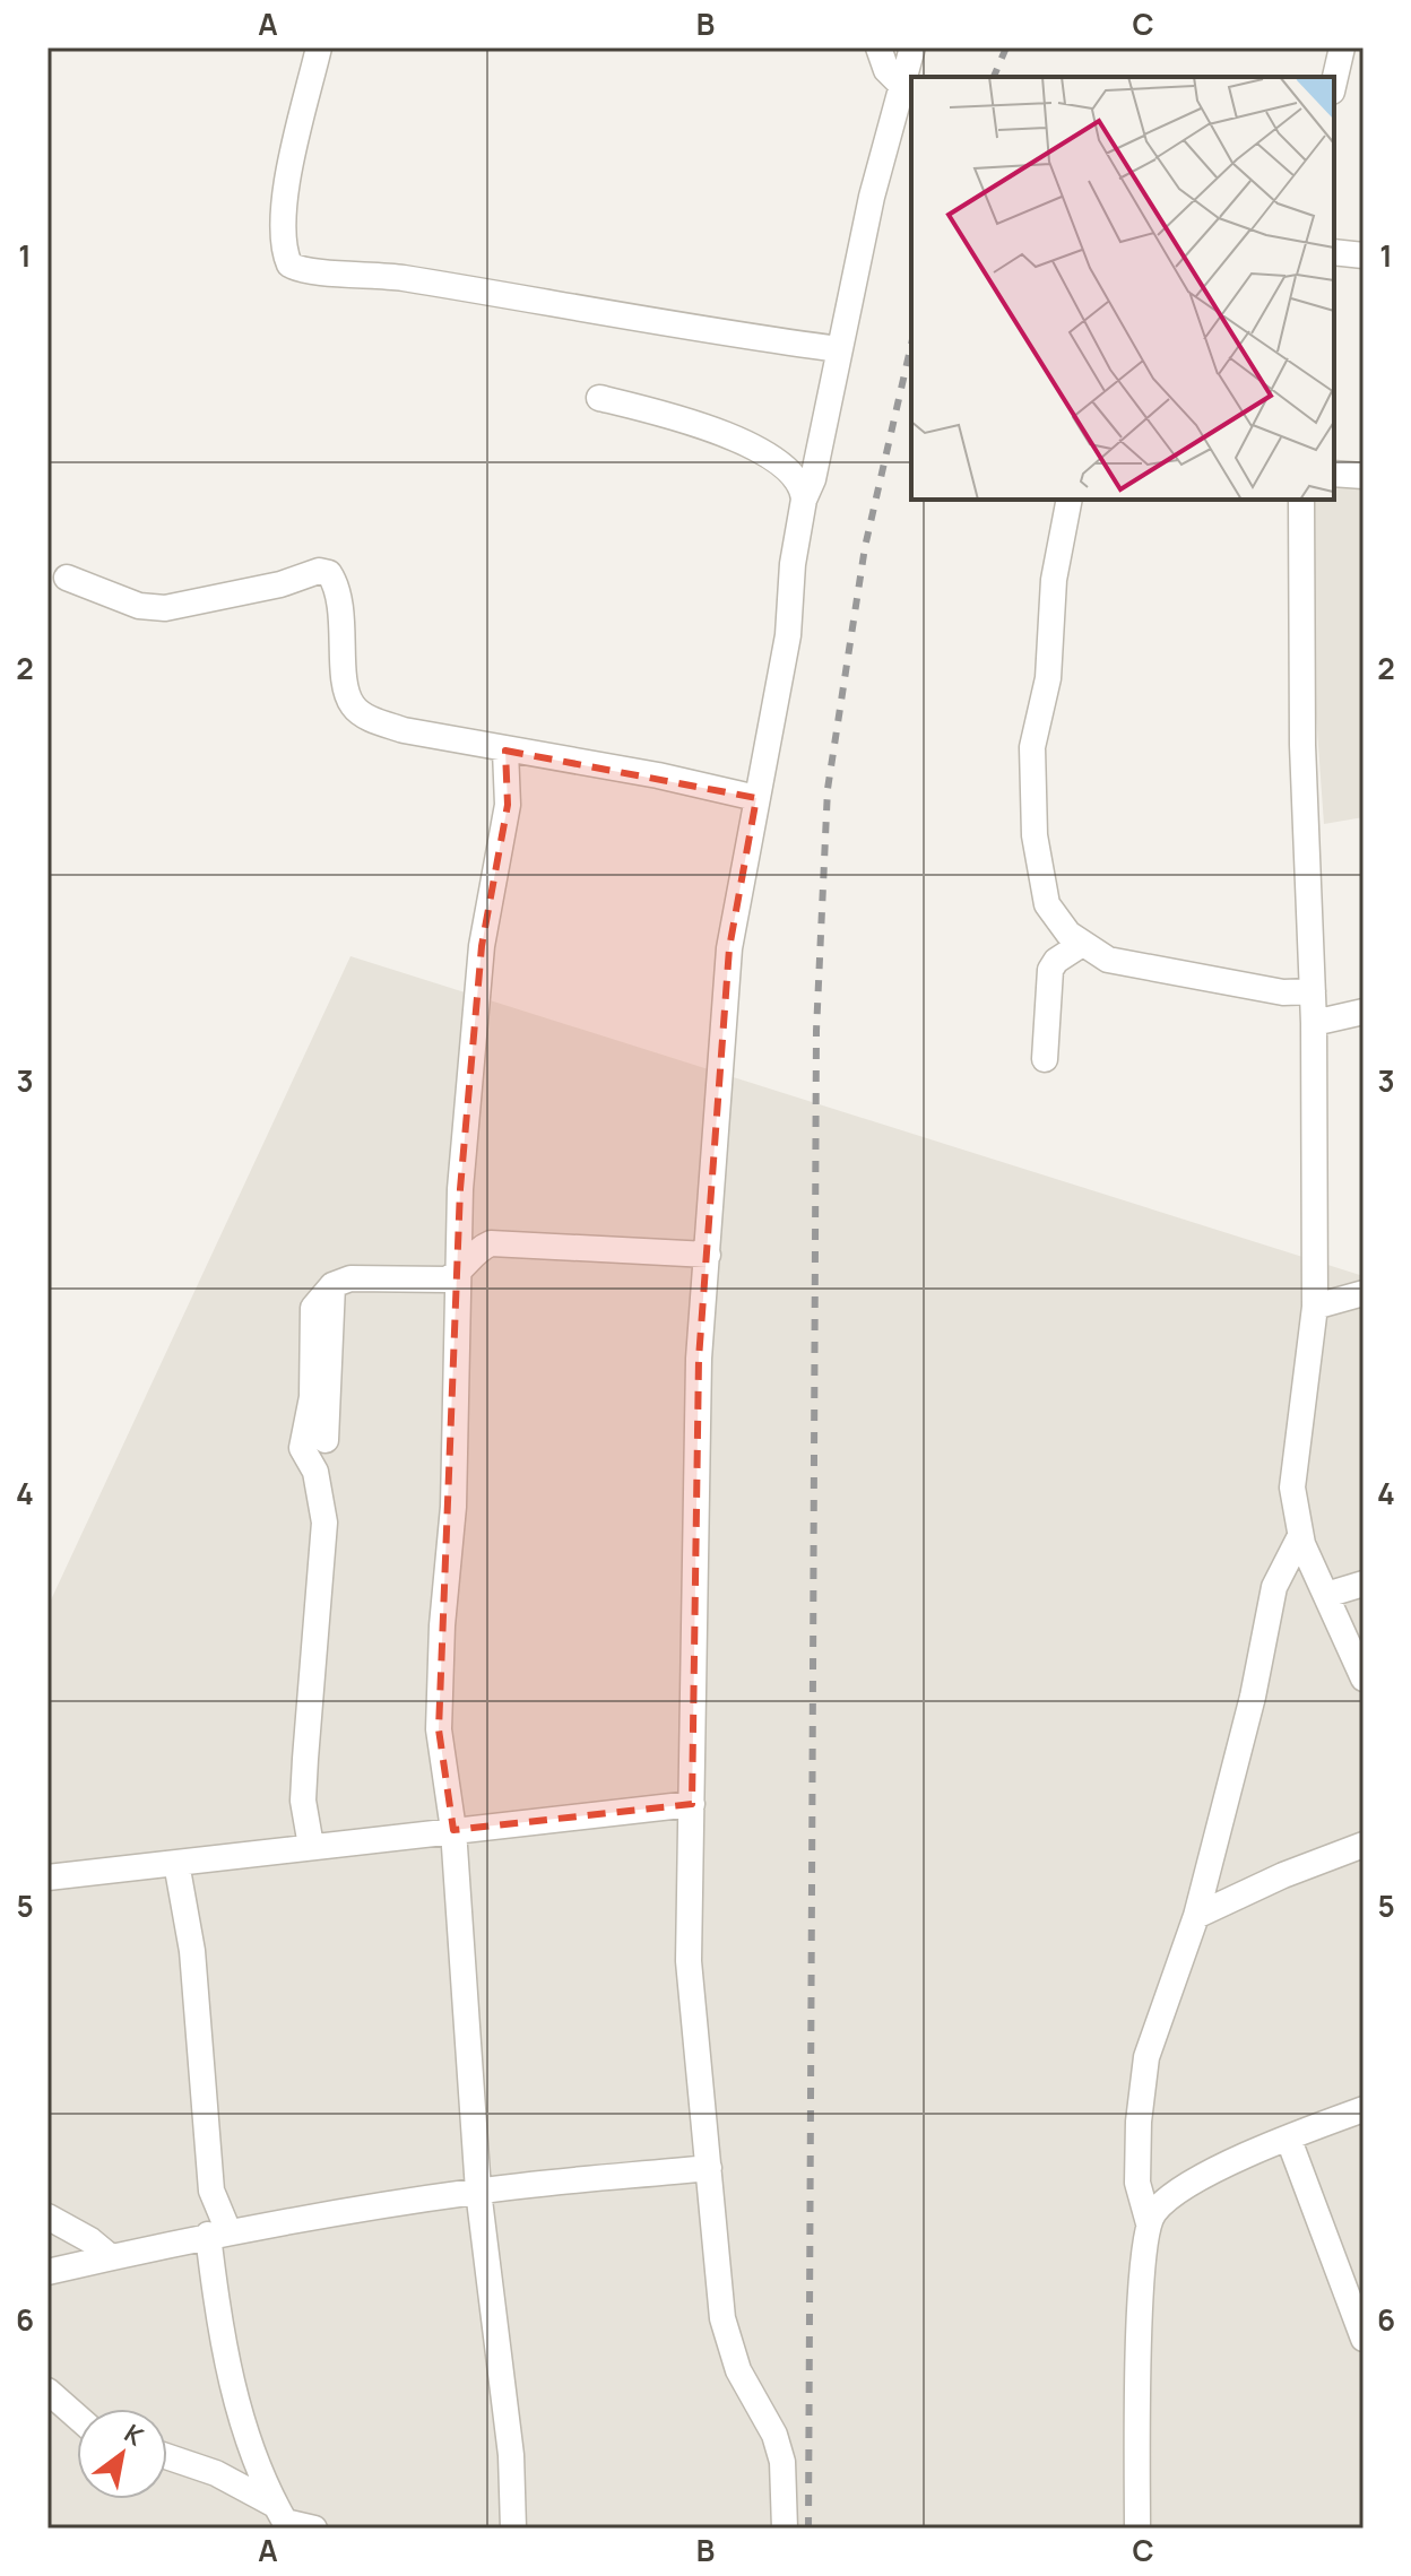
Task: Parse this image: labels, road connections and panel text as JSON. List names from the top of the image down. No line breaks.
{"north":"top right","grid":{"columns":["A","B","C"],"rows":["1","2","3","4","5","6"]}}
